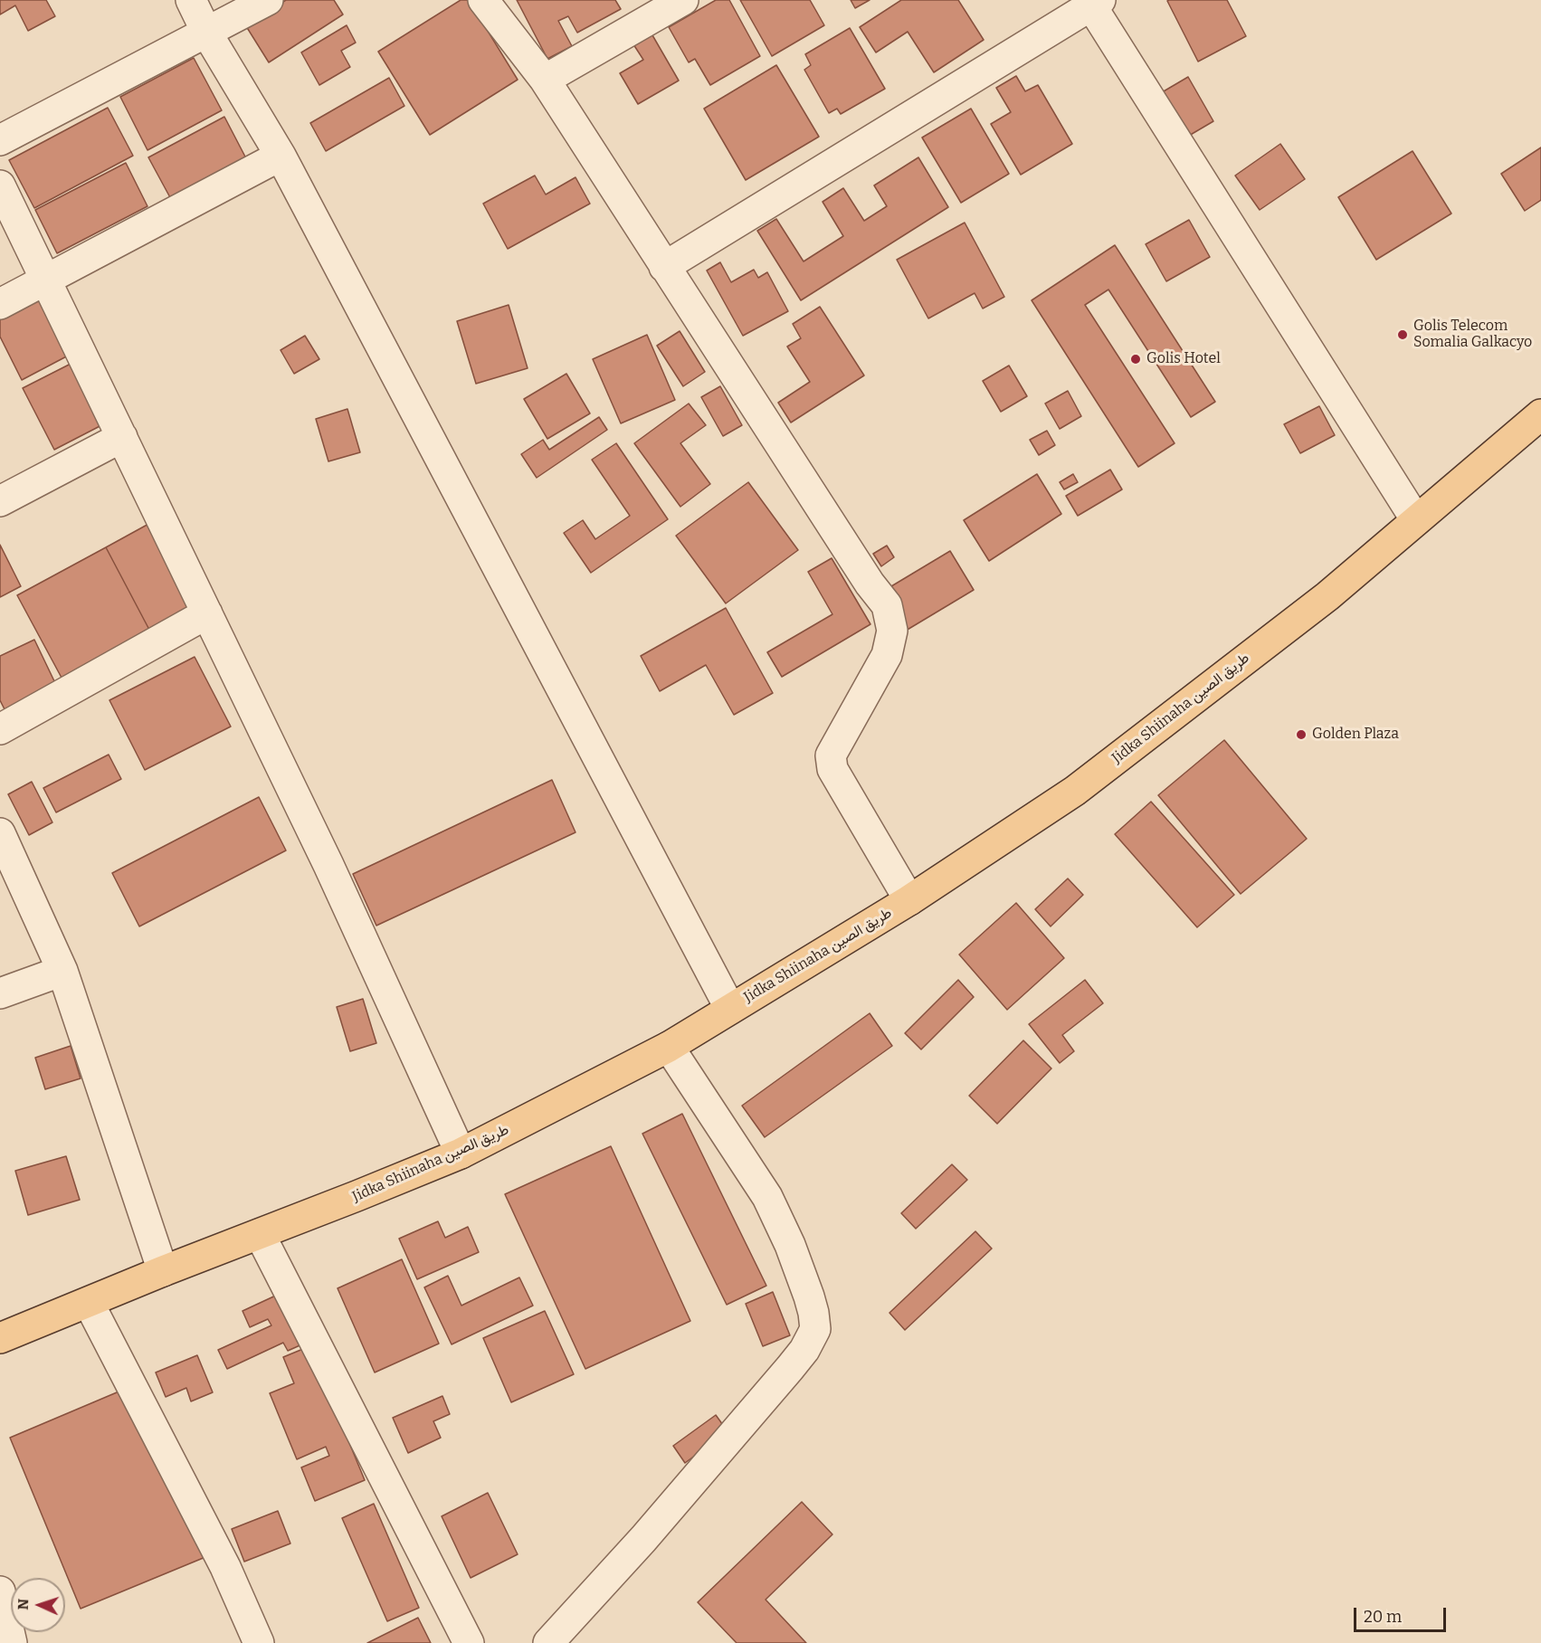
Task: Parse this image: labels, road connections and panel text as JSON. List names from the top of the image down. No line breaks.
{"streets":{"main road":["Jidka Shiinaha طريق الصين"]},"places":["Golis Telecom Somalia Galkacyo","Golis Hotel","Golden Plaza"],"scale_bar":"20 m","north":"left"}
